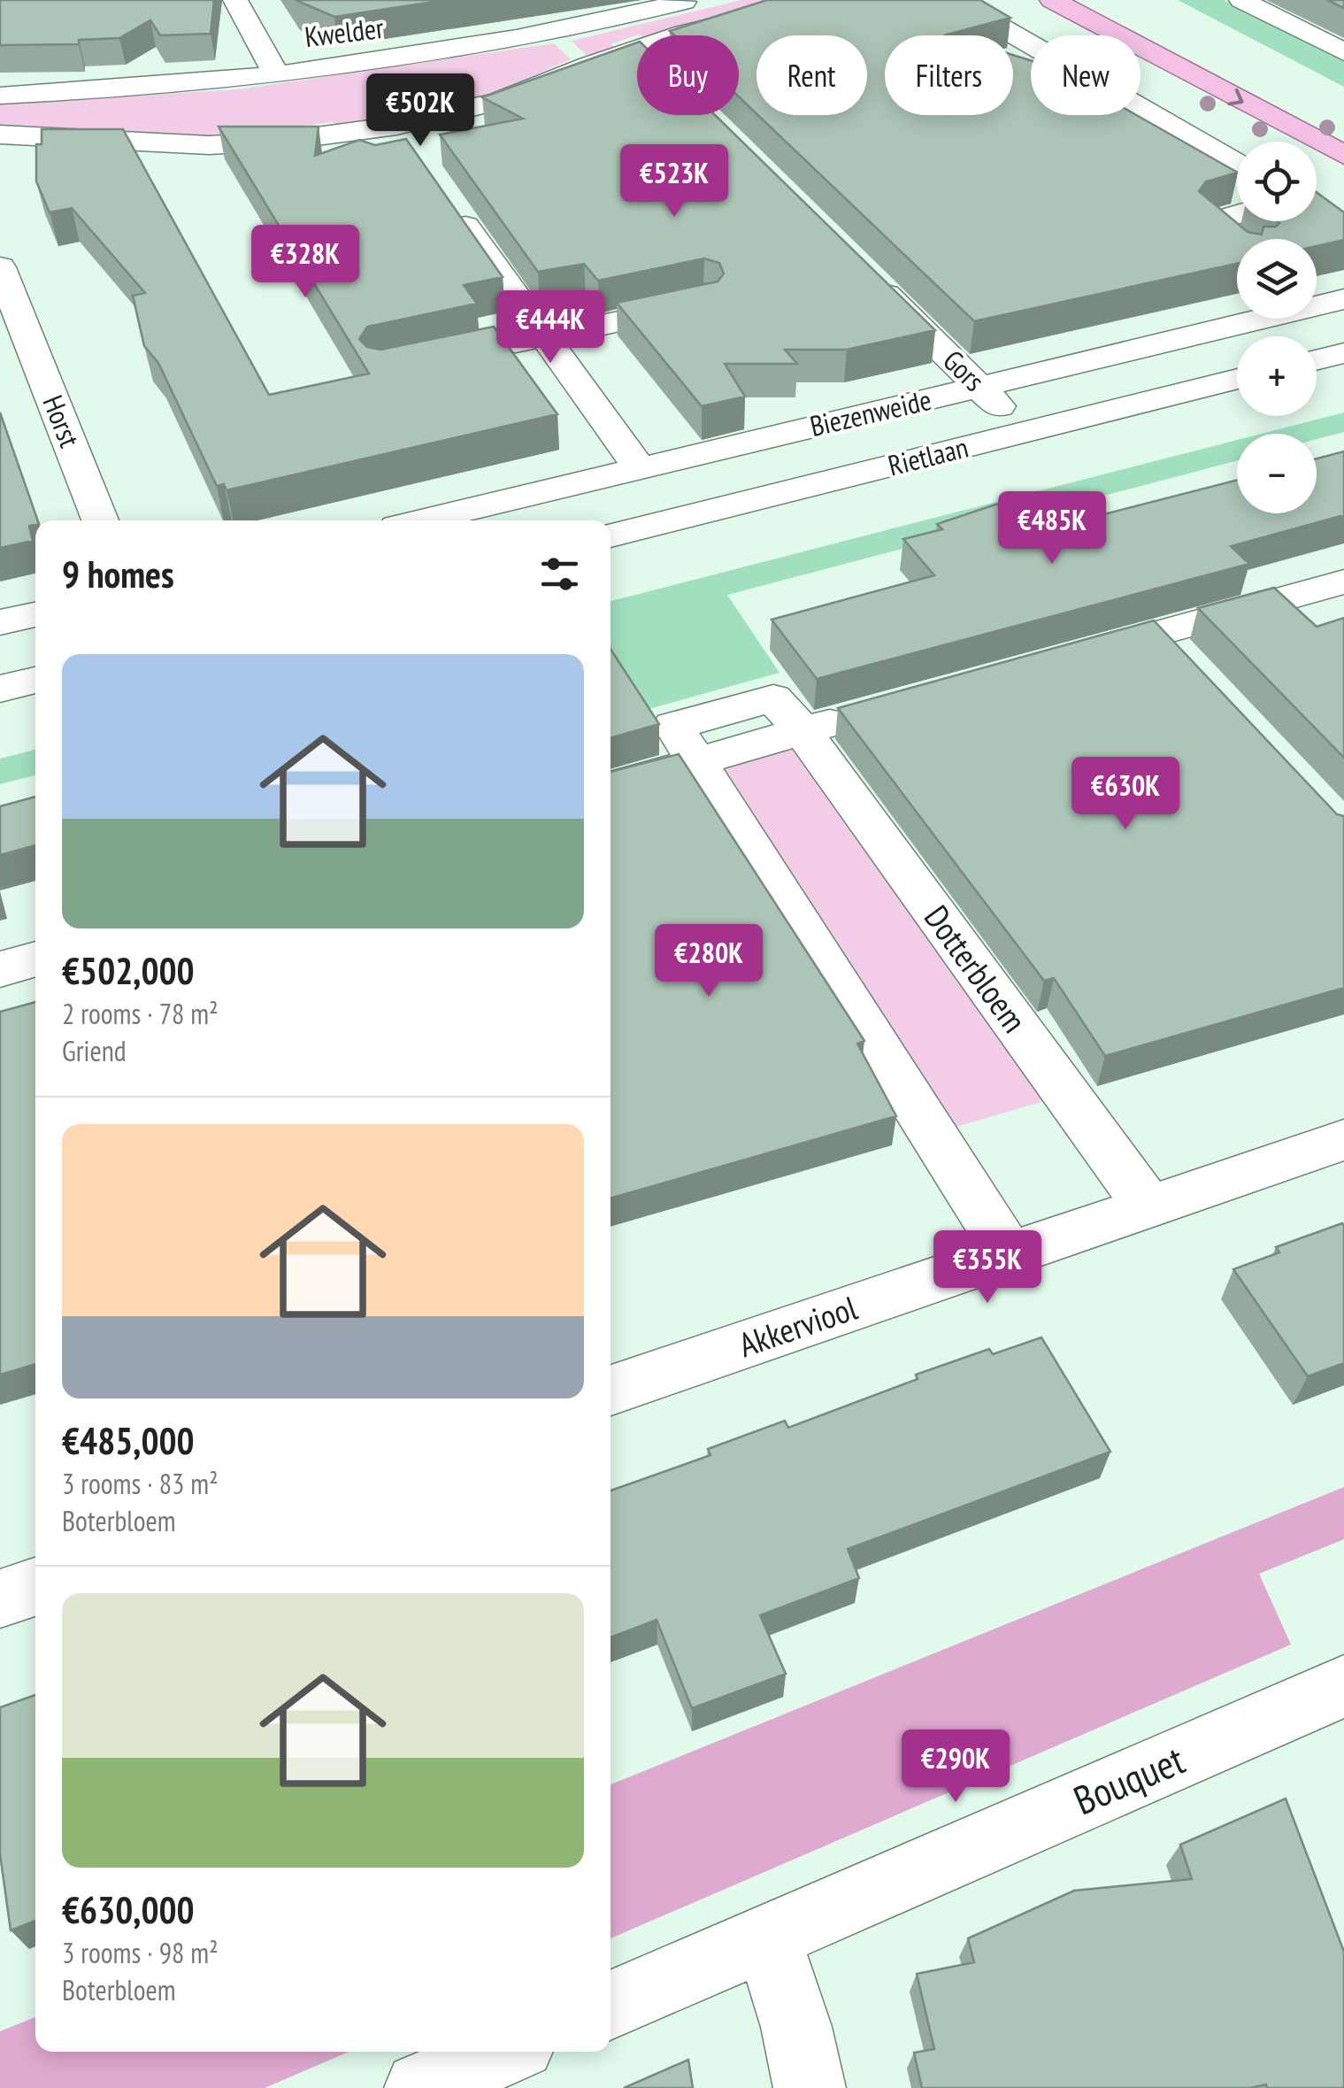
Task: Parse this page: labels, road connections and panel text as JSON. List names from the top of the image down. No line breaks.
{"streets":{"street":["Kwelder","Gors","Biezenweide","Horst","Rietlaan","Dotterbloem","Akkerviool","Bouquet"]},"crossings":[["Gors","Biezenweide"],["Gors","Rietlaan"],["Dotterbloem","Akkerviool"]],"page":{"chip":["Buy","Rent","Filters","New"],"price":["€502K","€523K","€328K","€444K","€485K","€630K","€280K","€355K","€290K"],"map_buttons":["+","−"],"heading":"9 homes","list":[{"name":"€502,000","note":"2 rooms · 78 m² · Griend"},{"name":"€485,000","note":"3 rooms · 83 m² · Boterbloem"},{"name":"€630,000","note":"3 rooms · 98 m² · Boterbloem"}]}}
